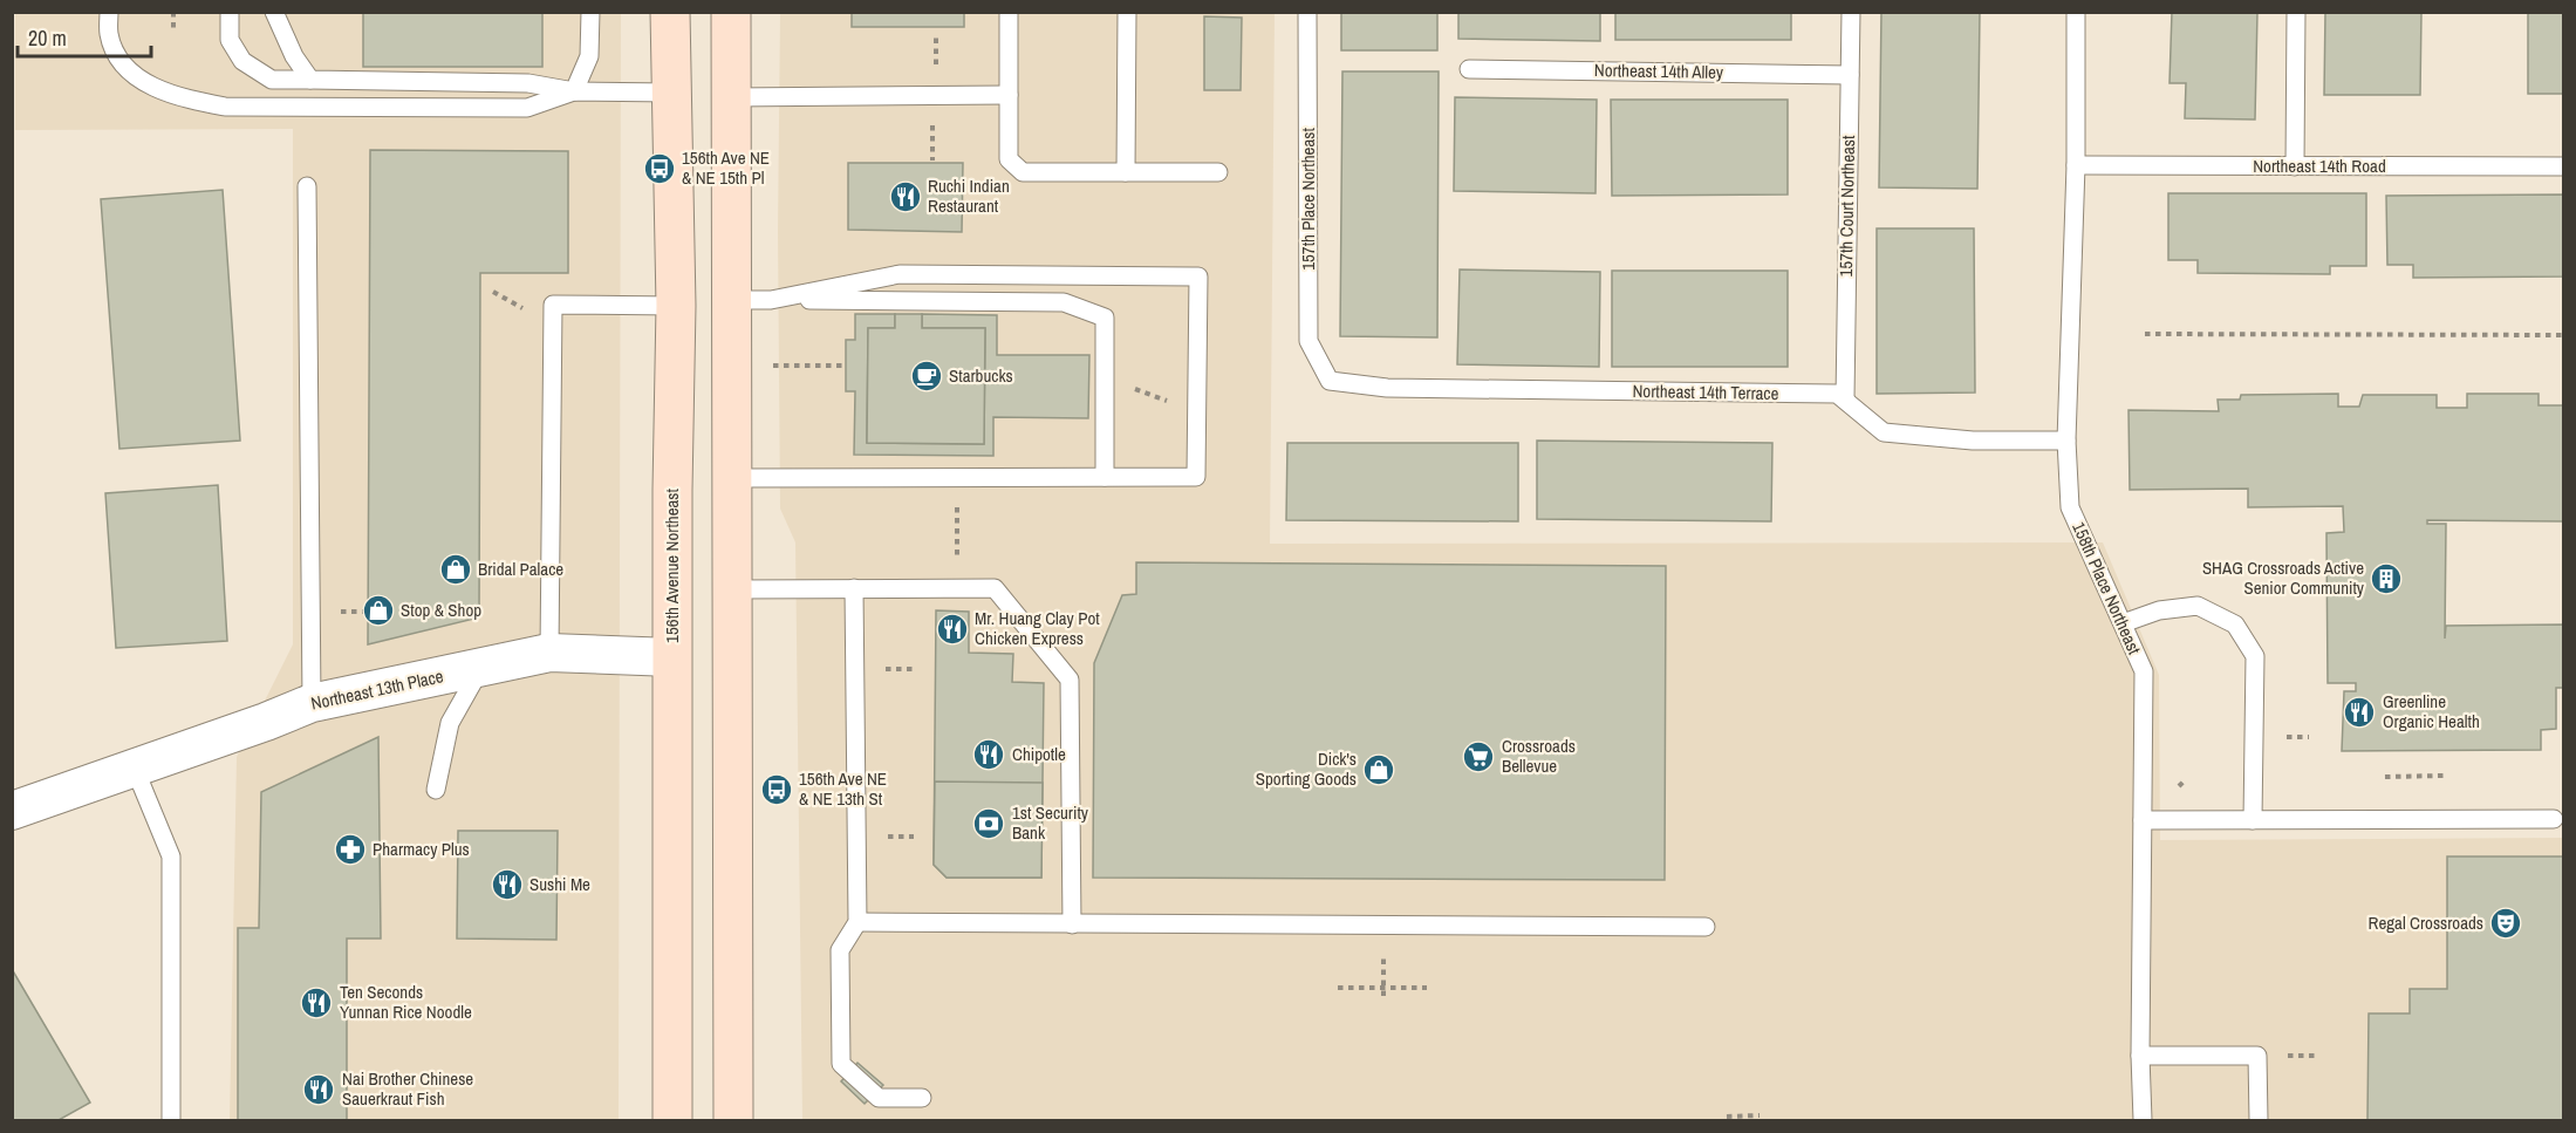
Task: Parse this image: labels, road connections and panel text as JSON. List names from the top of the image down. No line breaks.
{"streets":{"main road":["156th Avenue Northeast"],"street":["Northeast 13th Place"],"lane":["Northeast 14th Alley","Northeast 14th Road","157th Place Northeast","157th Court Northeast","Northeast 14th Terrace","158th Place Northeast"]},"crossings":[["Northeast 14th Alley","157th Court Northeast"],["Northeast 14th Road","158th Place Northeast"],["157th Place Northeast","Northeast 14th Terrace"],["157th Court Northeast","Northeast 14th Terrace"],["Northeast 14th Terrace","158th Place Northeast"],["156th Avenue Northeast","Northeast 13th Place"]],"places":{"bus stop":["156th Ave NE & NE 15th Pl","156th Ave NE & NE 13th St"],"restaurant":["Ruchi Indian Restaurant","Mr. Huang Clay Pot Chicken Express","Greenline Organic Health","Chipotle","Sushi Me","Ten Seconds Yunnan Rice Noodle","Nai Brother Chinese Sauerkraut Fish"],"cafe":["Starbucks"],"shop":["Bridal Palace","Stop & Shop","Dick's Sporting Goods"],"building":["SHAG Crossroads Active Senior Community"],"supermarket":["Crossroads Bellevue"],"bank":["1st Security Bank"],"pharmacy":["Pharmacy Plus"],"theatre":["Regal Crossroads"]},"scale_bar":"20 m"}
